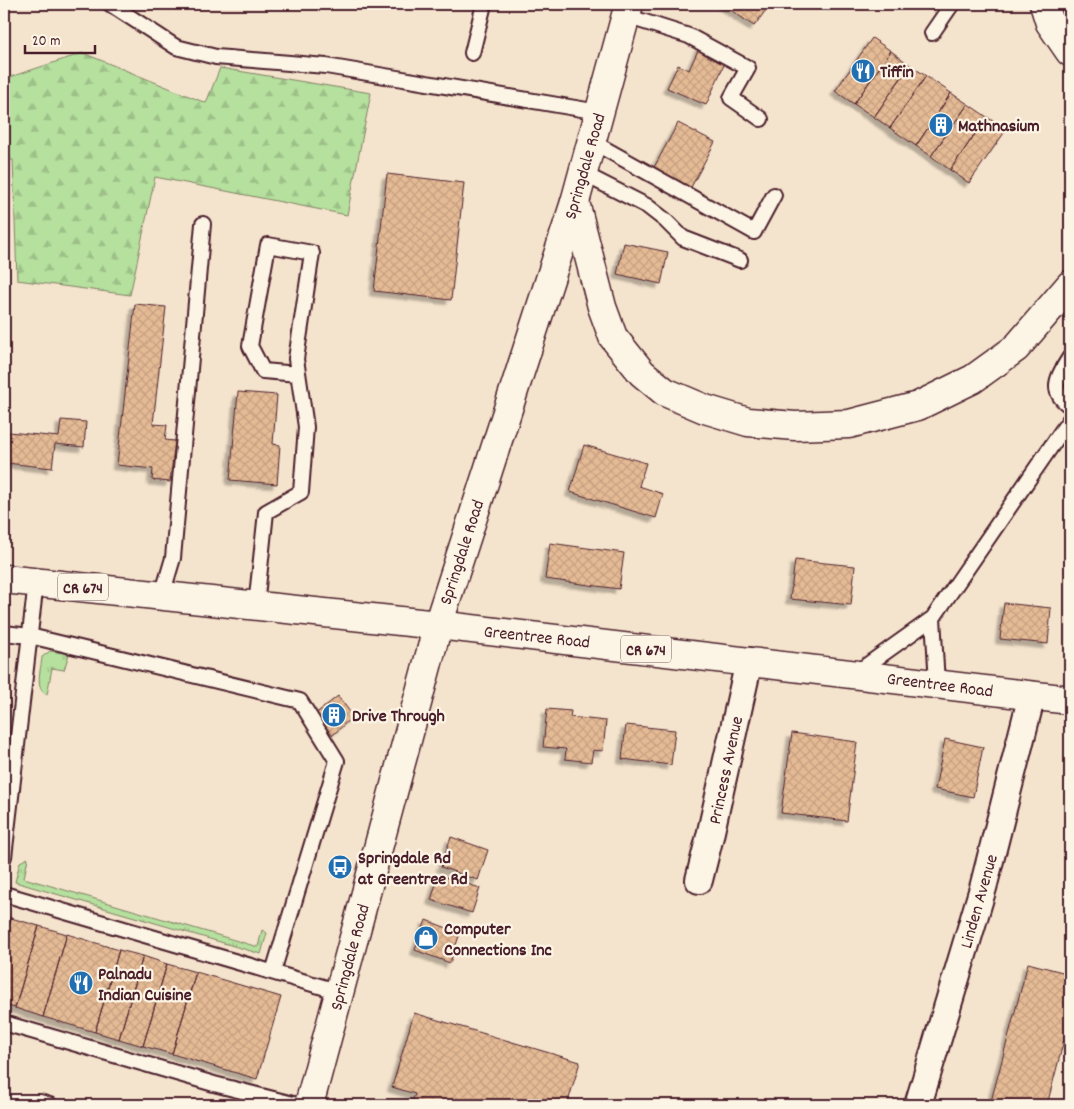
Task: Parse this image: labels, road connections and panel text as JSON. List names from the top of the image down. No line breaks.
{"streets":{"main road":["Springdale Road","CR 674","Greentree Road"],"street":["Princess Avenue","Linden Avenue"]},"crossings":[["Springdale Road","Greentree Road"],["Greentree Road","Princess Avenue"],["Greentree Road","Linden Avenue"]],"places":{"restaurant":["Tiffin","Palnadu Indian Cuisine"],"building":["Mathnasium","Drive Through"],"bus stop":["Springdale Rd at Greentree Rd"],"shop":["Computer Connections Inc"]},"scale_bar":"20 m"}
